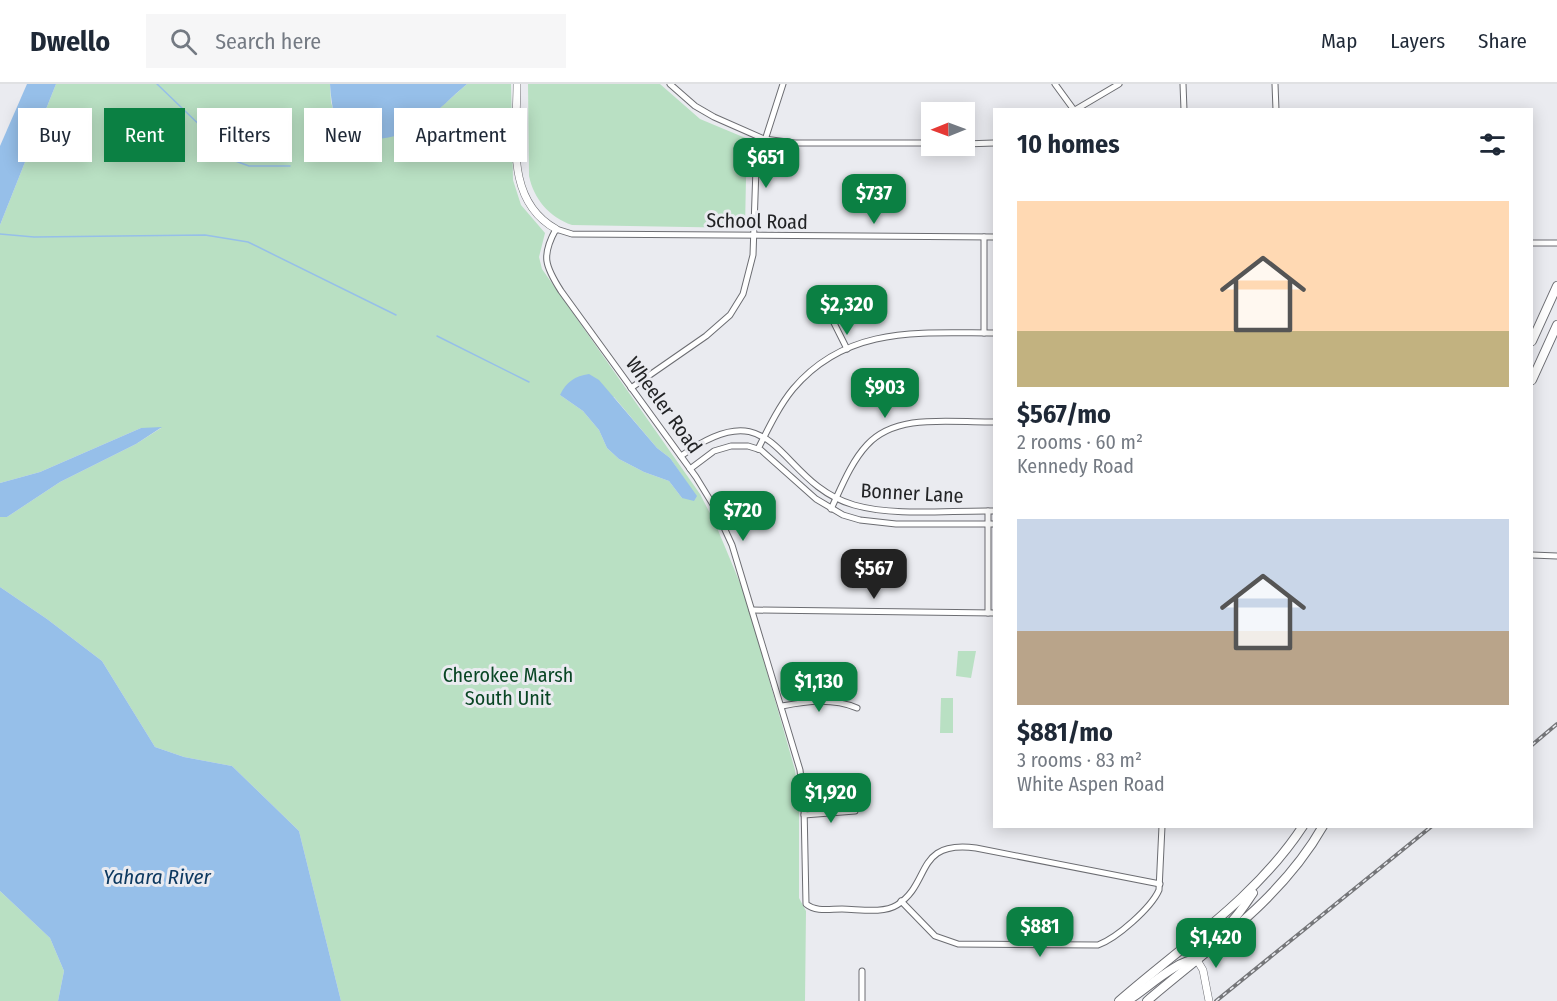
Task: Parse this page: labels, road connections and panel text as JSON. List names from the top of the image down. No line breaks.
{"streets":{"street":["School Road","Wheeler Road","Bonner Lane"]},"crossings":[["School Road","Wheeler Road"]],"water":["Yahara River"],"parks":["Cherokee Marsh South Unit"],"north":"left","page":{"header":"Dwello","search":"Search here","nav":["Map","Layers","Share"],"chip":["Buy","Rent","Filters","New","Apartment"],"heading":"10 homes","price":["$651","$737","$2,320","$903","$720","$567","$1,130","$1,920","$881","$1,420"],"list":[{"name":"$567/mo","note":"2 rooms · 60 m² · Kennedy Road"},{"name":"$881/mo","note":"3 rooms · 83 m² · White Aspen Road"}]}}
